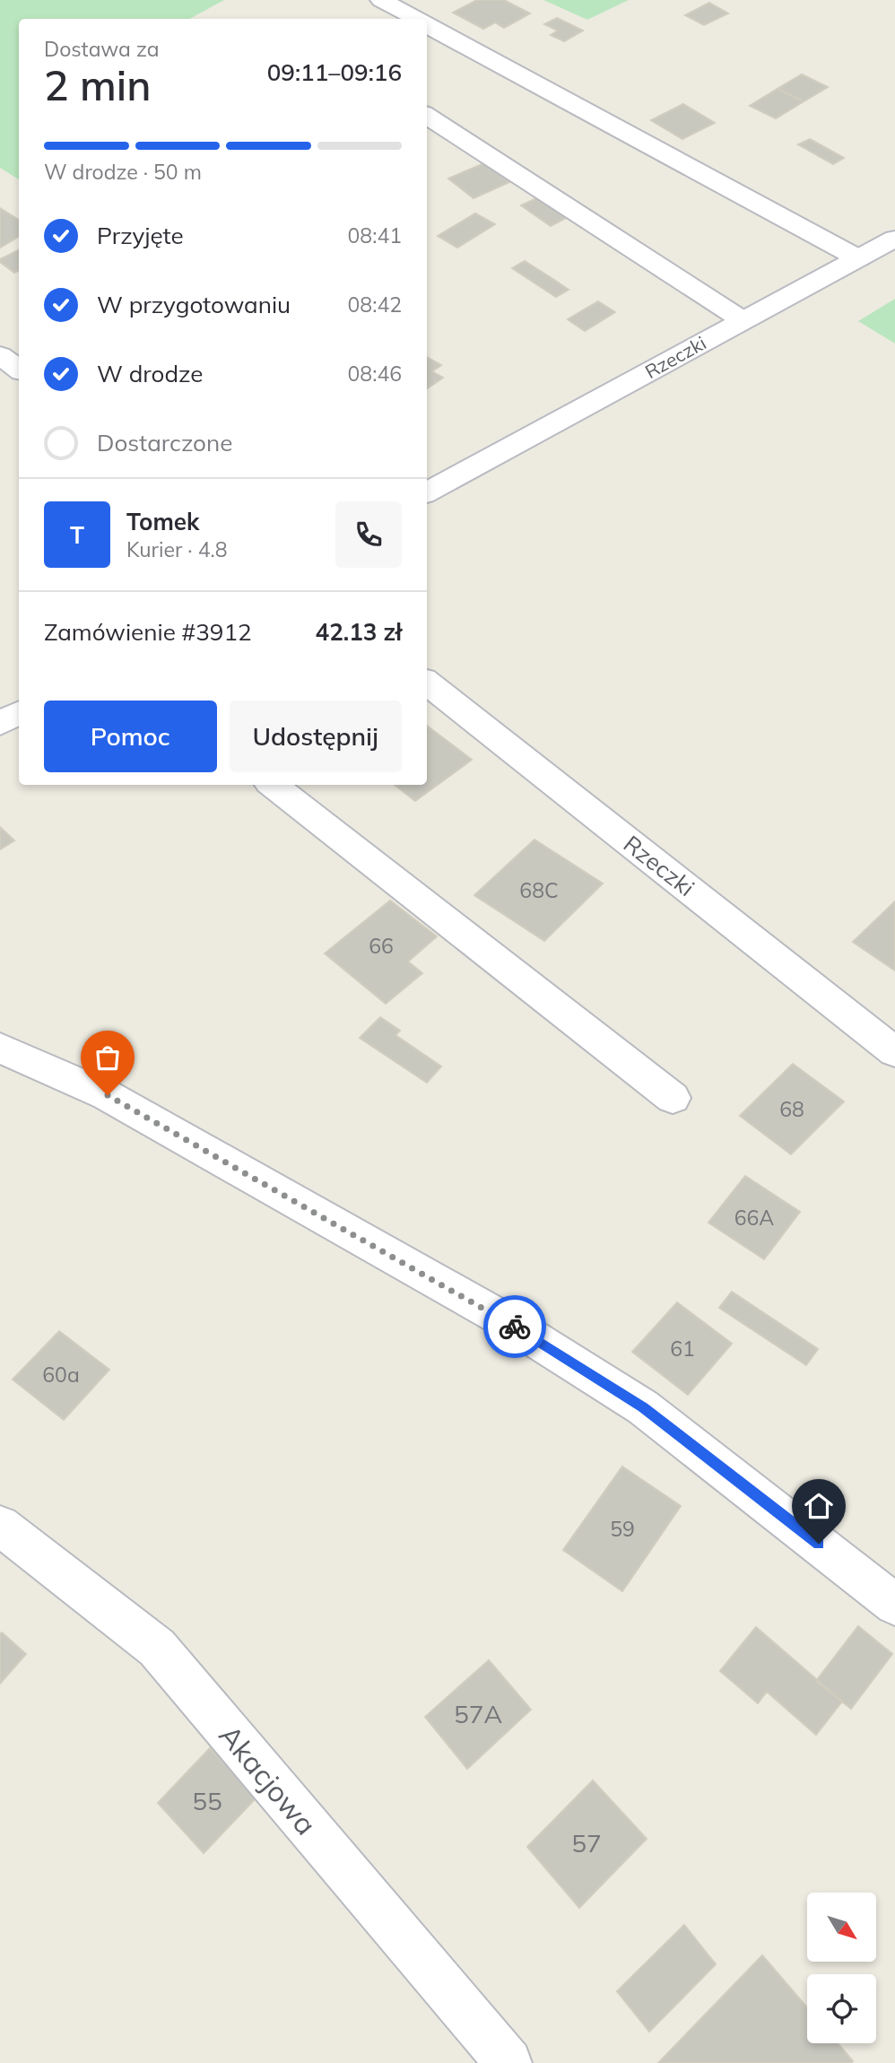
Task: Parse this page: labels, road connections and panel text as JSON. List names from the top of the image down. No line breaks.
{"streets":{"street":["Rzeczki","Akacjowa"]},"house_numbers":["68C","66","68","66A","61","60a","59","57A","55","57"],"north":"bottom right","page":{"heading":["2 min","Dostawa za","09:11–09:16"],"panel":["Tomek","Kurier · 4.8","Zamówienie #3912","42.13 zł"],"bar":"W drodze · 50 m","list":[["Przyjęte","08:41"],["W przygotowaniu","08:42"],["W drodze","08:46"],"Dostarczone"],"round":"T","buttons":["Pomoc","Udostępnij"]}}
